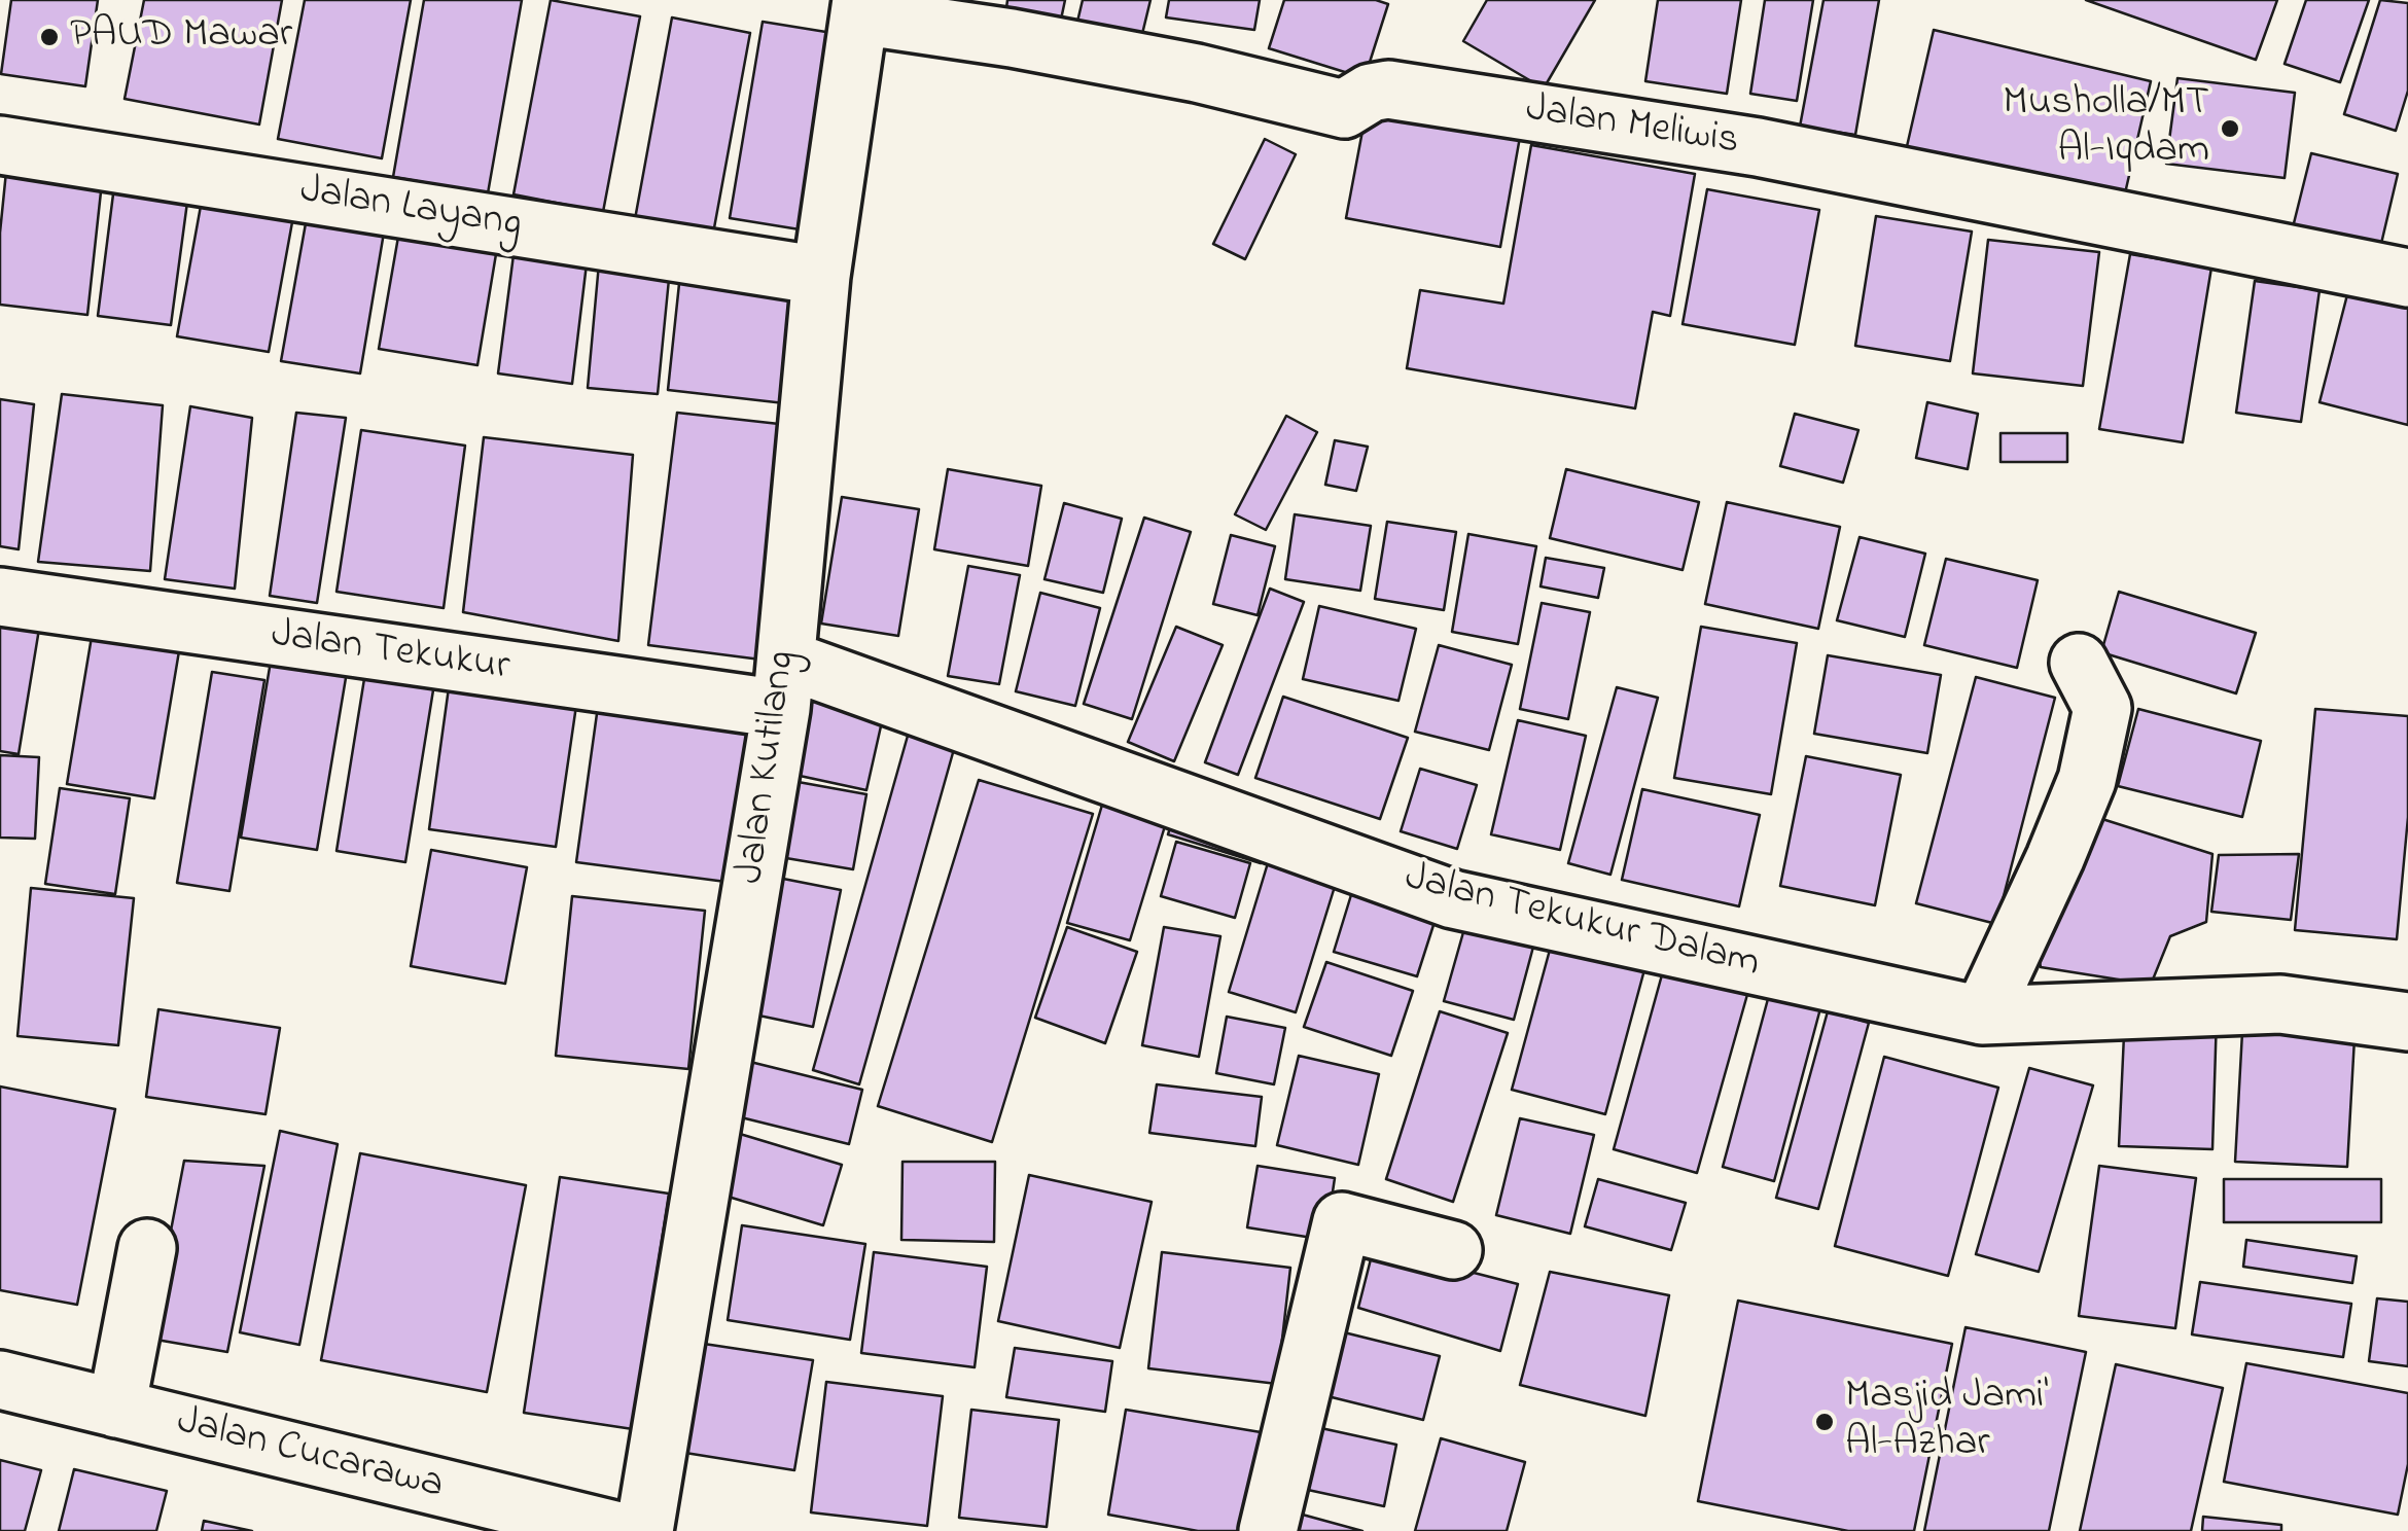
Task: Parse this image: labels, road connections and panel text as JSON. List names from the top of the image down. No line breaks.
{"streets":{"street":["Jalan Meliwis","Jalan Layang","Jalan Tekukur","Jalan Kutilang","Jalan Tekukur Dalam","Jalan Cucarawa"]},"crossings":[["Jalan Meliwis","Jalan Kutilang"],["Jalan Layang","Jalan Kutilang"],["Jalan Tekukur","Jalan Kutilang"],["Jalan Tekukur","Jalan Tekukur Dalam"],["Jalan Kutilang","Jalan Tekukur Dalam"],["Jalan Kutilang","Jalan Cucarawa"]],"places":["PAUD Mawar","Musholla/MT Al-Iqdam","Masjid Jami' Al-Azhar"]}
